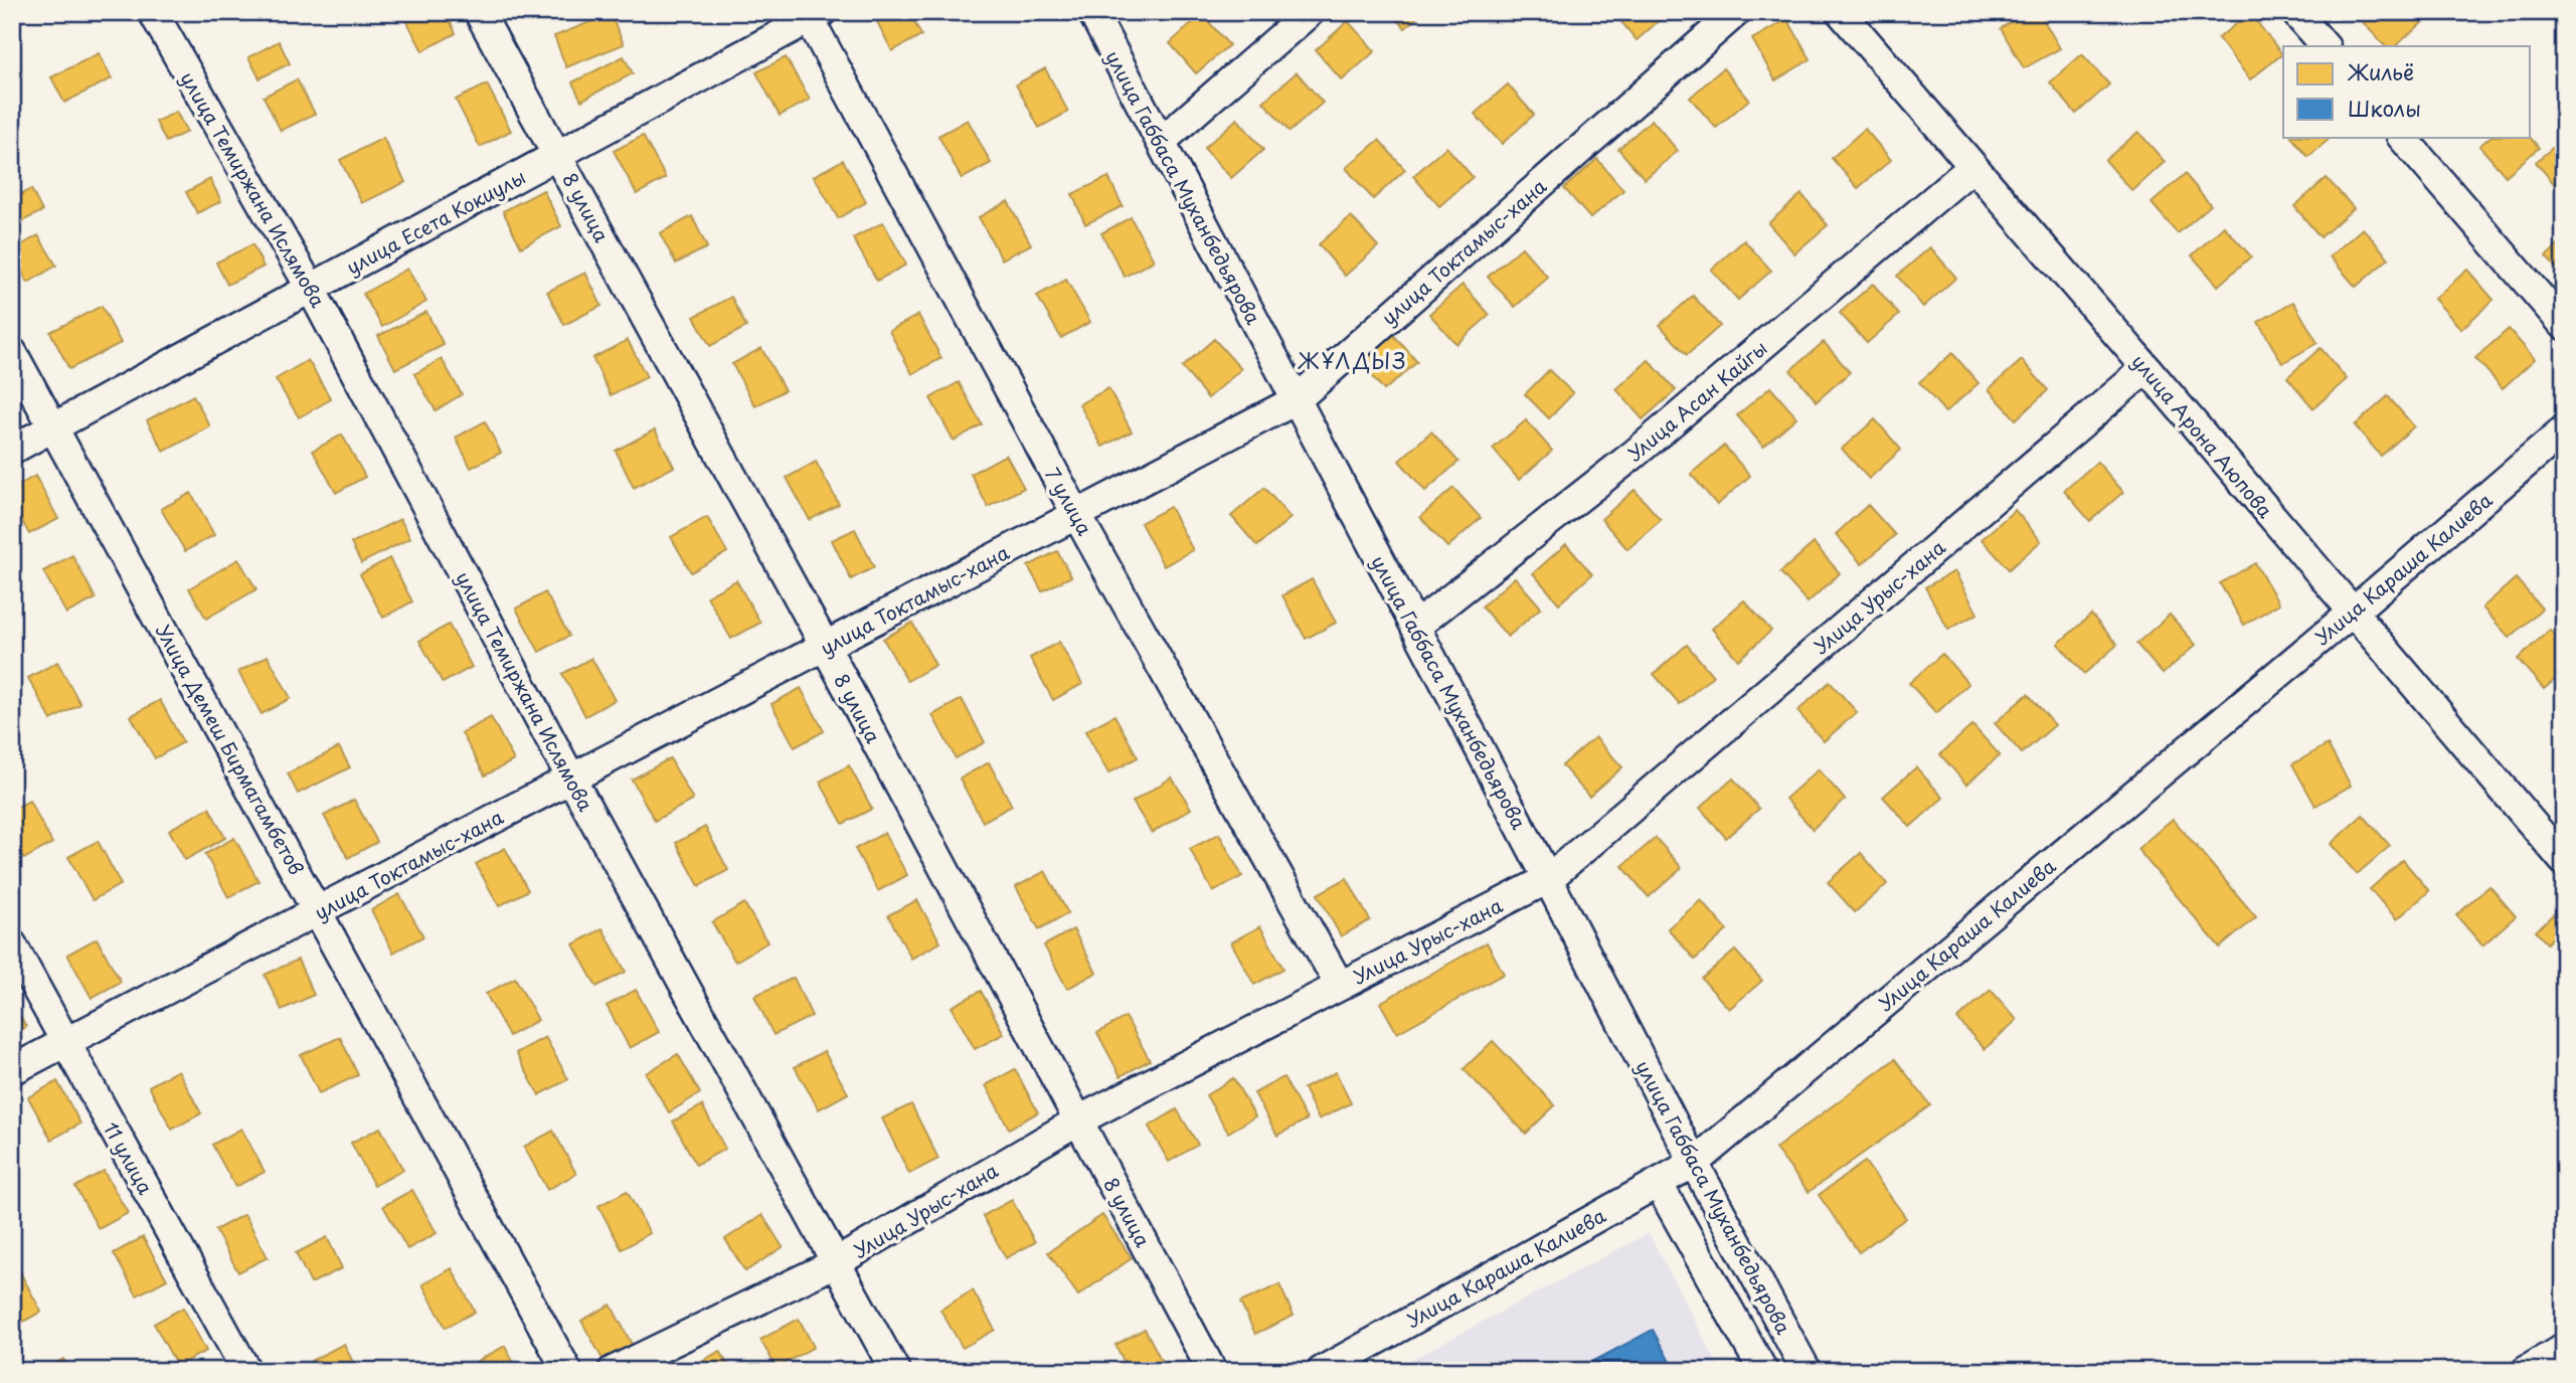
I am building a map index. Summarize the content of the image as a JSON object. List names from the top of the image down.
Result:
{
  "streets": {
    "street": [
      "улица Габбаса Муханбедьярова",
      "улица Темиржана Ислямова",
      "8 улица",
      "улица Есета Кокиулы",
      "улица Токтамыс-хана",
      "Улица Асан Кайгы",
      "улица Арона Аюпова",
      "7 улица",
      "Улица Караша Калиева",
      "Улица Урыс-хана",
      "Улица Демеш Бирмагамбетов",
      "11 улица"
    ]
  },
  "crossings": [
    ["улица Габбаса Муханбедьярова", "улица Токтамыс-хана"],
    ["улица Габбаса Муханбедьярова", "Улица Асан Кайгы"],
    ["улица Габбаса Муханбедьярова", "Улица Караша Калиева"],
    ["улица Габбаса Муханбедьярова", "Улица Урыс-хана"],
    ["улица Темиржана Ислямова", "улица Есета Кокиулы"],
    ["улица Темиржана Ислямова", "улица Токтамыс-хана"],
    ["улица Темиржана Ислямова", "Улица Урыс-хана"],
    ["8 улица", "улица Есета Кокиулы"],
    ["8 улица", "улица Токтамыс-хана"],
    ["8 улица", "Улица Урыс-хана"],
    ["улица Есета Кокиулы", "7 улица"],
    ["улица Есета Кокиулы", "Улица Демеш Бирмагамбетов"],
    ["улица Токтамыс-хана", "7 улица"],
    ["улица Токтамыс-хана", "Улица Демеш Бирмагамбетов"],
    ["улица Токтамыс-хана", "11 улица"],
    ["Улица Асан Кайгы", "улица Арона Аюпова"],
    ["улица Арона Аюпова", "Улица Караша Калиева"],
    ["улица Арона Аюпова", "Улица Урыс-хана"],
    ["7 улица", "Улица Урыс-хана"]
  ],
  "districts": ["ЖҰЛДЫЗ"],
  "legend": ["Жильё", "Школы"]
}
